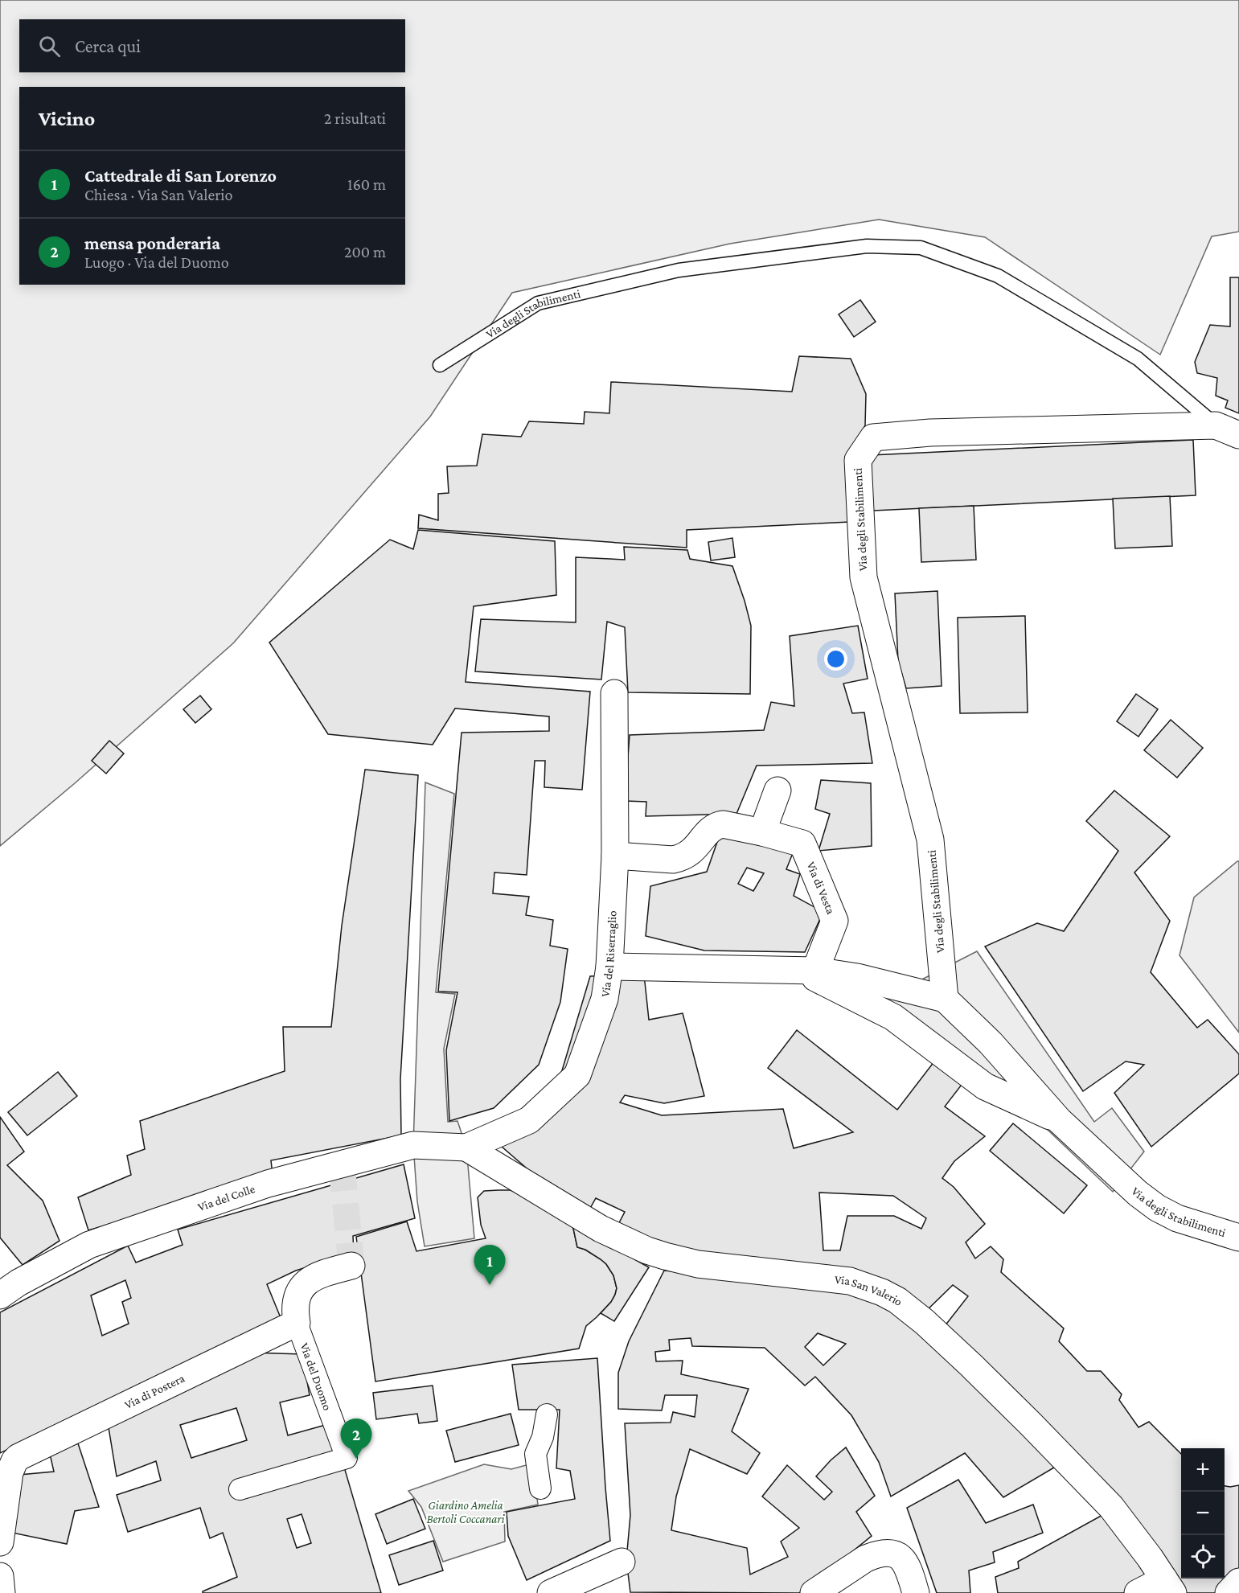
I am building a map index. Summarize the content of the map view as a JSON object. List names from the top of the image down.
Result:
{
  "streets": {
    "street": [
      "Via degli Stabilimenti",
      "Via di Vesta",
      "Via del Riserraglio",
      "Via del Colle",
      "Via San Valerio",
      "Via del Duomo",
      "Via di Postera"
    ]
  },
  "crossings": [
    ["Via di Vesta", "Via del Riserraglio"],
    ["Via del Riserraglio", "Via del Colle"],
    ["Via del Riserraglio", "Via San Valerio"],
    ["Via del Colle", "Via San Valerio"],
    ["Via del Duomo", "Via di Postera"]
  ],
  "parks": ["Giardino Amelia Bertoli Coccanari"],
  "page": {
    "search": "Cerca qui",
    "heading": ["Vicino", "2 risultati"],
    "list": [
      {
        "mark": "1",
        "name": "Cattedrale di San Lorenzo",
        "note": "Chiesa · Via San Valerio",
        "value": "160 m"
      },
      {
        "mark": "2",
        "name": "mensa ponderaria",
        "note": "Luogo · Via del Duomo",
        "value": "200 m"
      }
    ],
    "pins": ["1", "2"],
    "map_buttons": ["+", "−"]
  }
}
